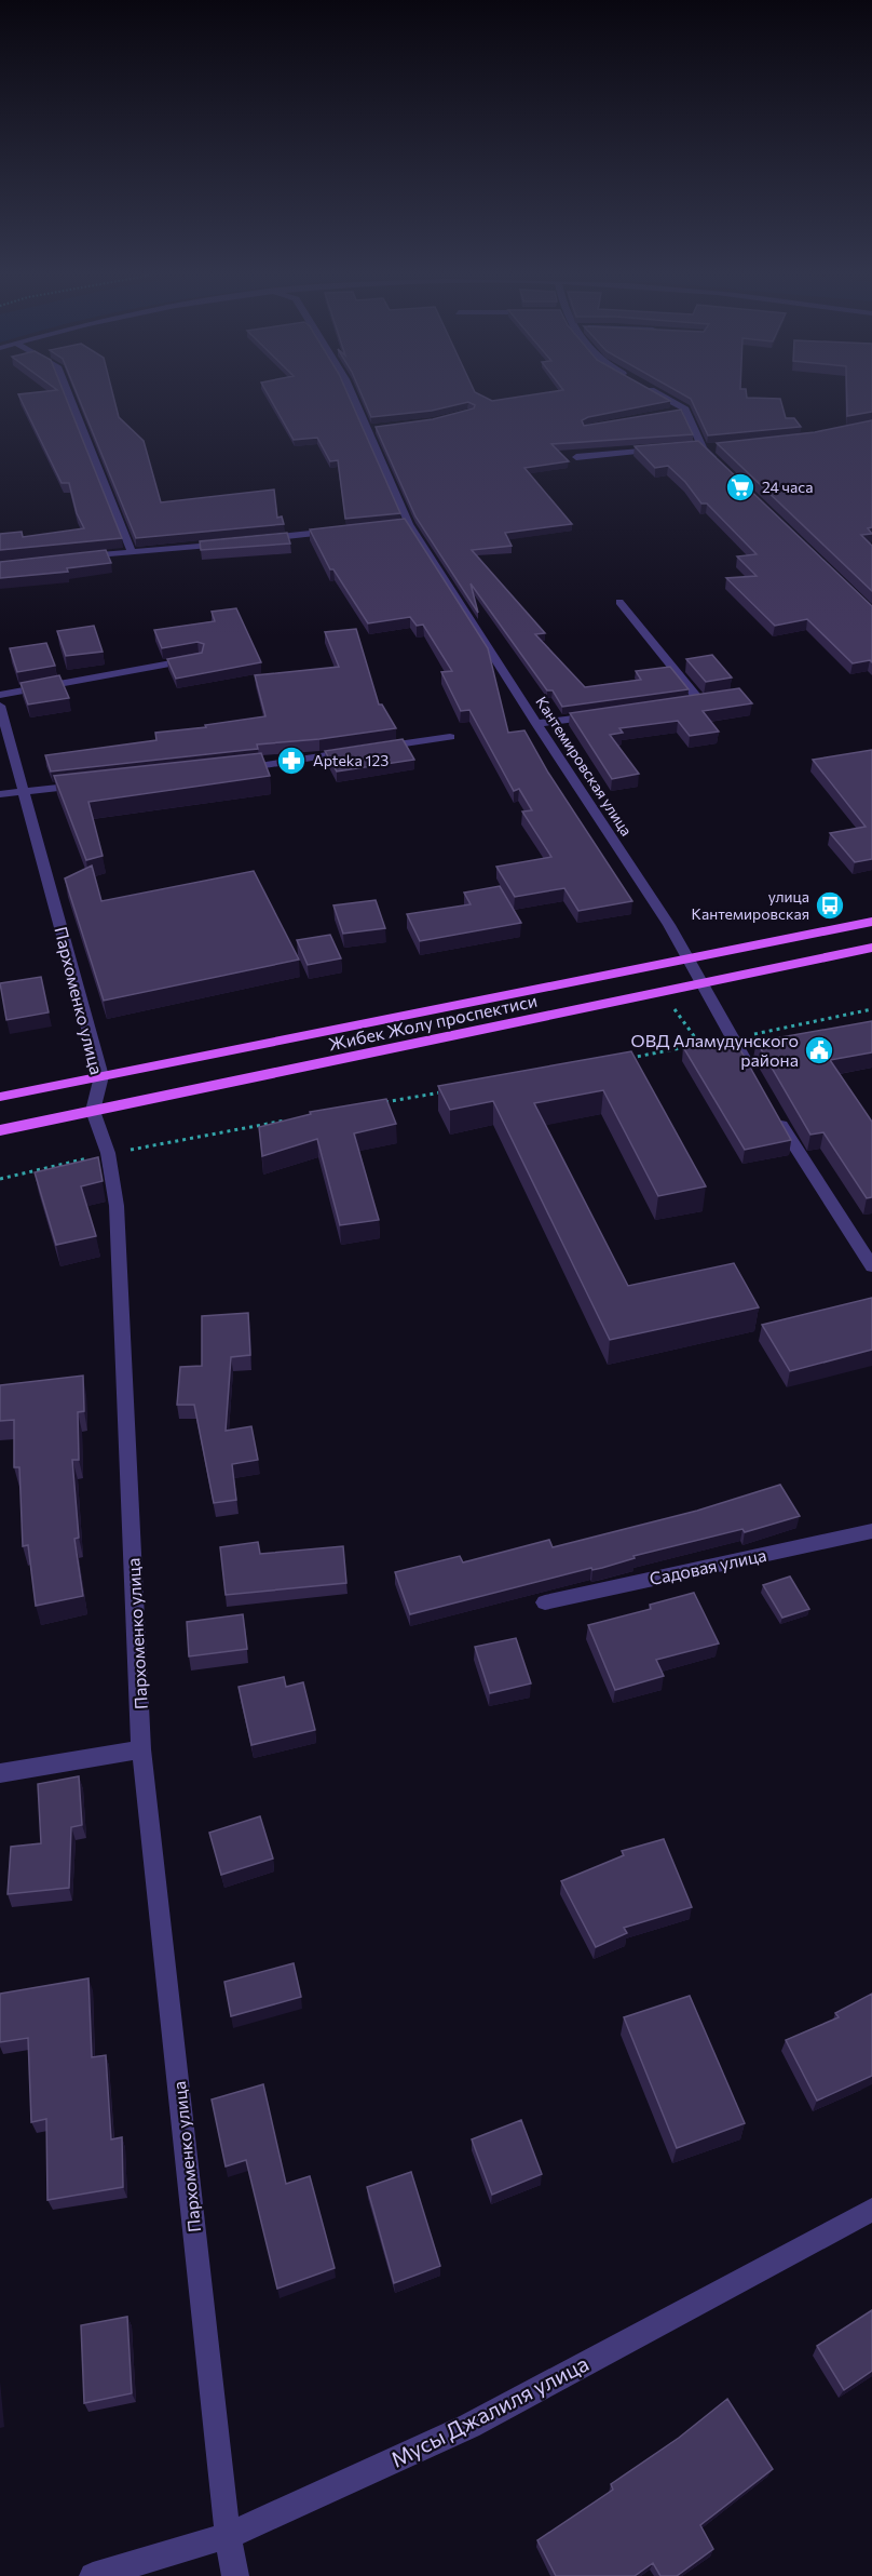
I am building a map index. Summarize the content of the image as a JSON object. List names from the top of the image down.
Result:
{
  "streets": {
    "main road": ["Жибек Жолу проспектиси"],
    "street": [
      "Кантемировская улица",
      "Пархоменко улица",
      "Садовая улица",
      "Мусы Джалиля улица"
    ]
  },
  "crossings": [
    ["Кантемировская улица", "Жибек Жолу проспектиси"],
    ["Пархоменко улица", "Жибек Жолу проспектиси"],
    ["Пархоменко улица", "Мусы Джалиля улица"]
  ],
  "places": {
    "supermarket": ["24 часа"],
    "pharmacy": ["Apteka 123"],
    "bus stop": ["улица Кантемировская"],
    "public building": ["ОВД Аламудунского района"]
  }
}
